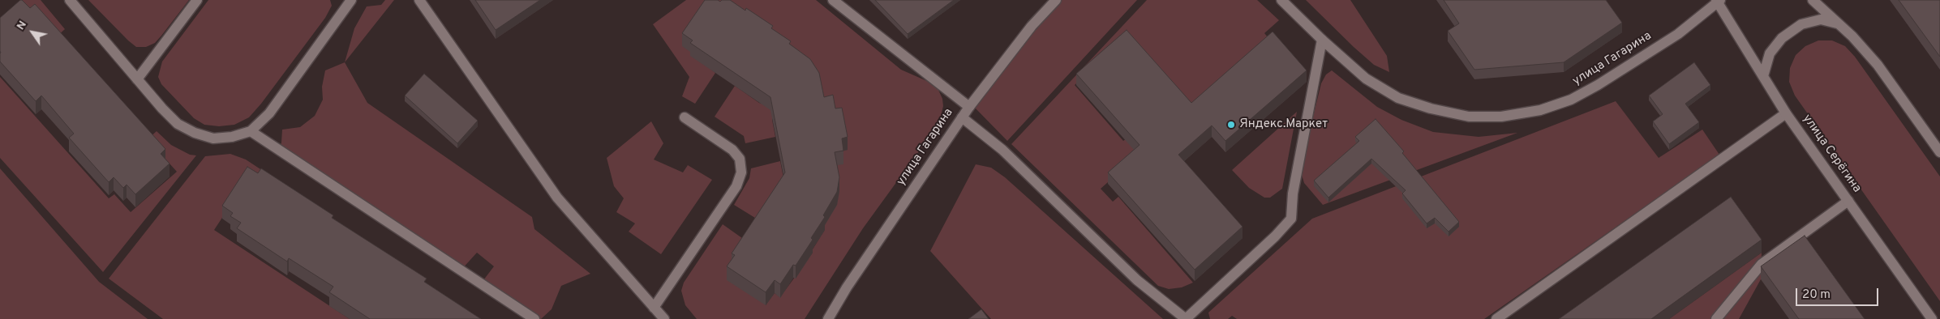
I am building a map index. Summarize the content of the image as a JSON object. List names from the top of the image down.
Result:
{
  "streets": {
    "street": ["улица Гагарина", "улица Серёгина"]
  },
  "crossings": [
    ["улица Гагарина", "улица Серёгина"]
  ],
  "places": ["Яндекс.Маркет"],
  "scale_bar": "20 m",
  "north": "top left"
}
